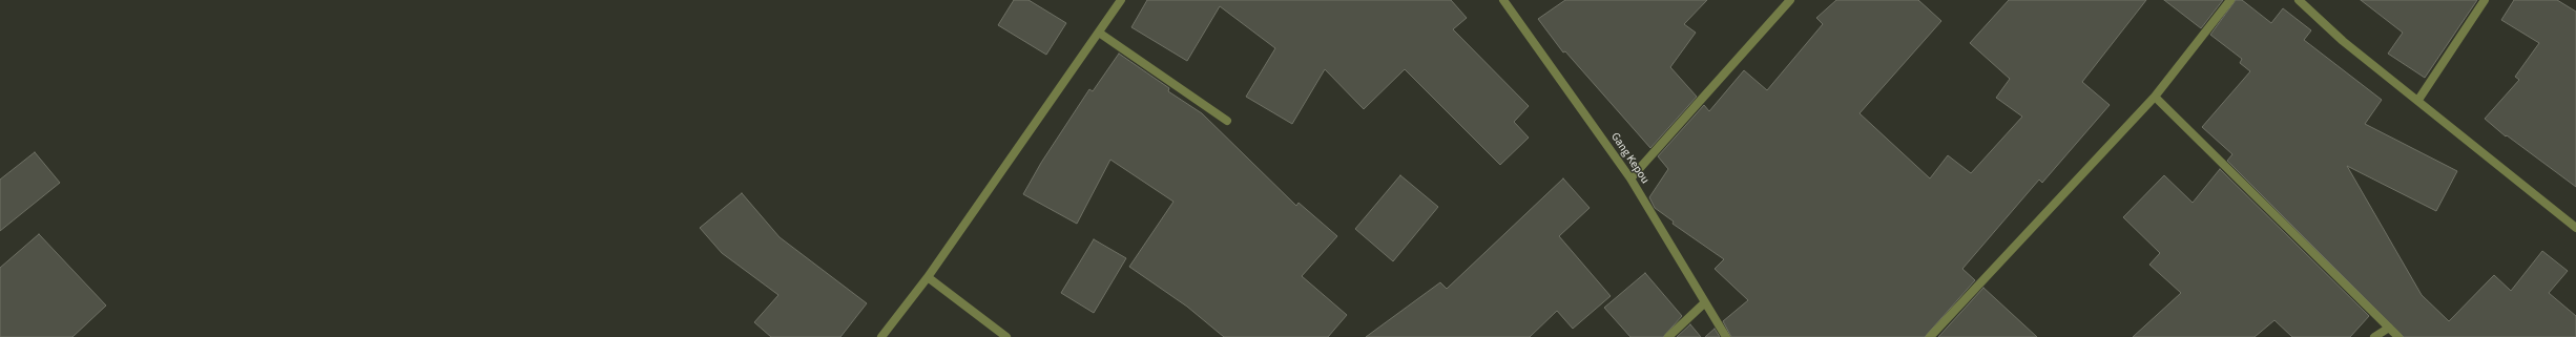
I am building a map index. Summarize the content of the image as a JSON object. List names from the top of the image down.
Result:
{
  "streets": {
    "street": ["Gang Kepou"]
  }
}
